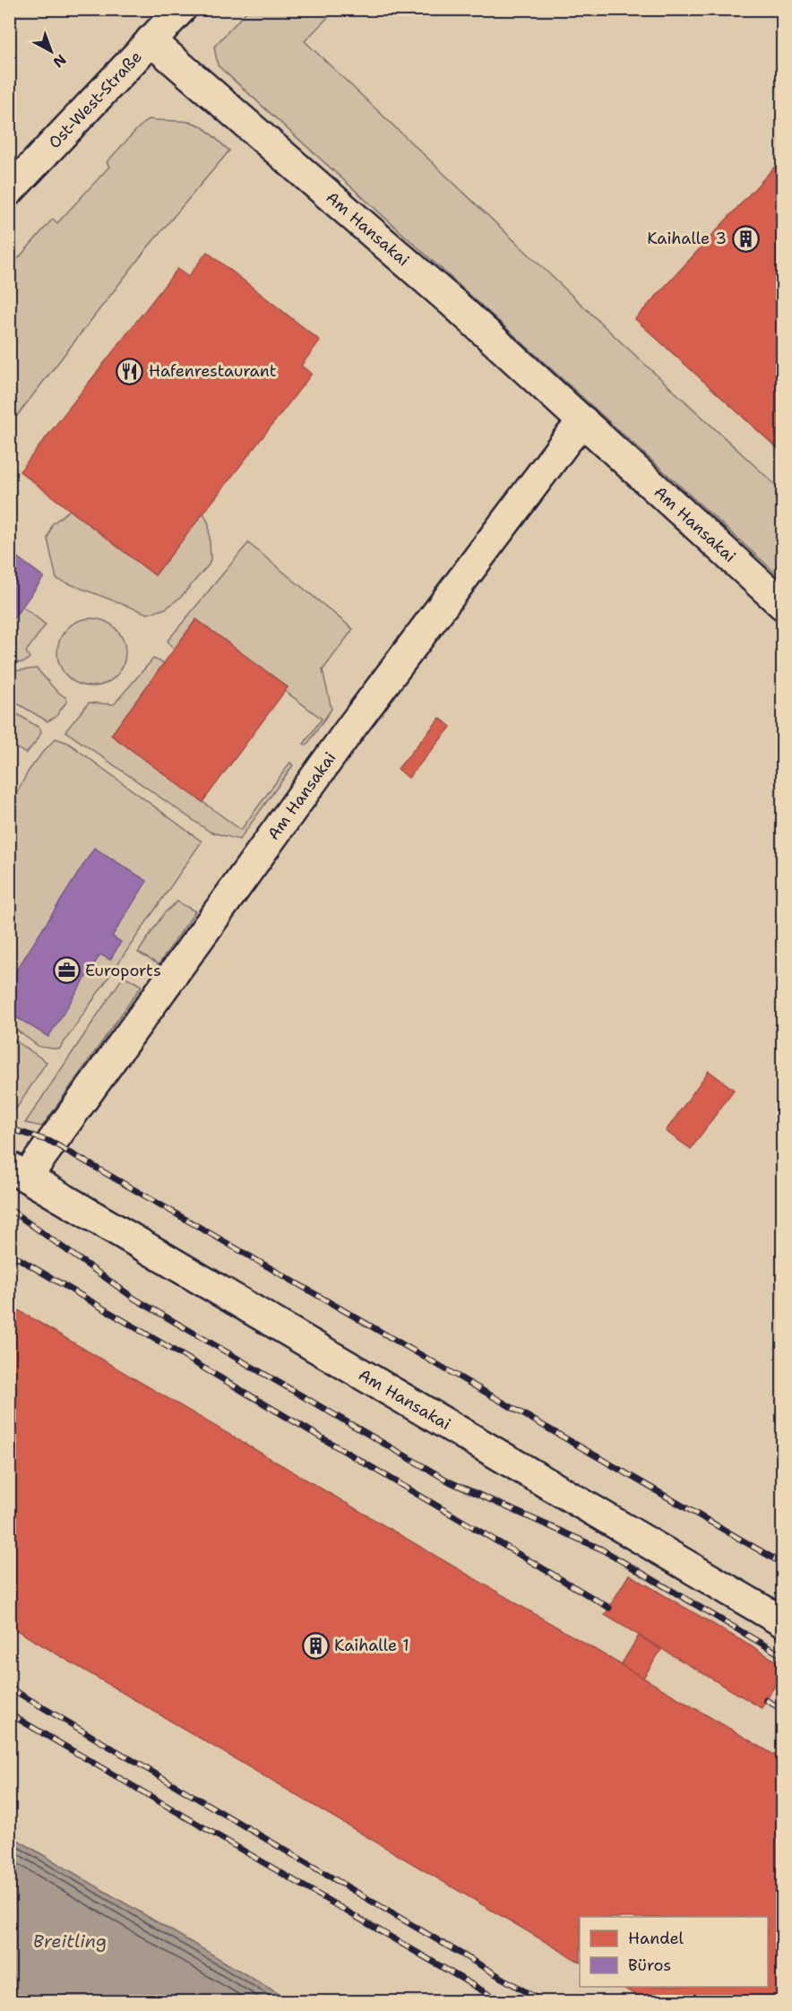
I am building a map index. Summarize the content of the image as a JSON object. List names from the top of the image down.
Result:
{
  "streets": {
    "street": ["Ost-West-Straße", "Am Hansakai"]
  },
  "crossings": [
    ["Ost-West-Straße", "Am Hansakai"]
  ],
  "water": ["Breitling"],
  "places": {
    "building": ["Kaihalle 3", "Kaihalle 1"],
    "restaurant": ["Hafenrestaurant"],
    "office": ["Euroports"]
  },
  "legend": ["Handel", "Büros"],
  "north": "bottom right"
}
